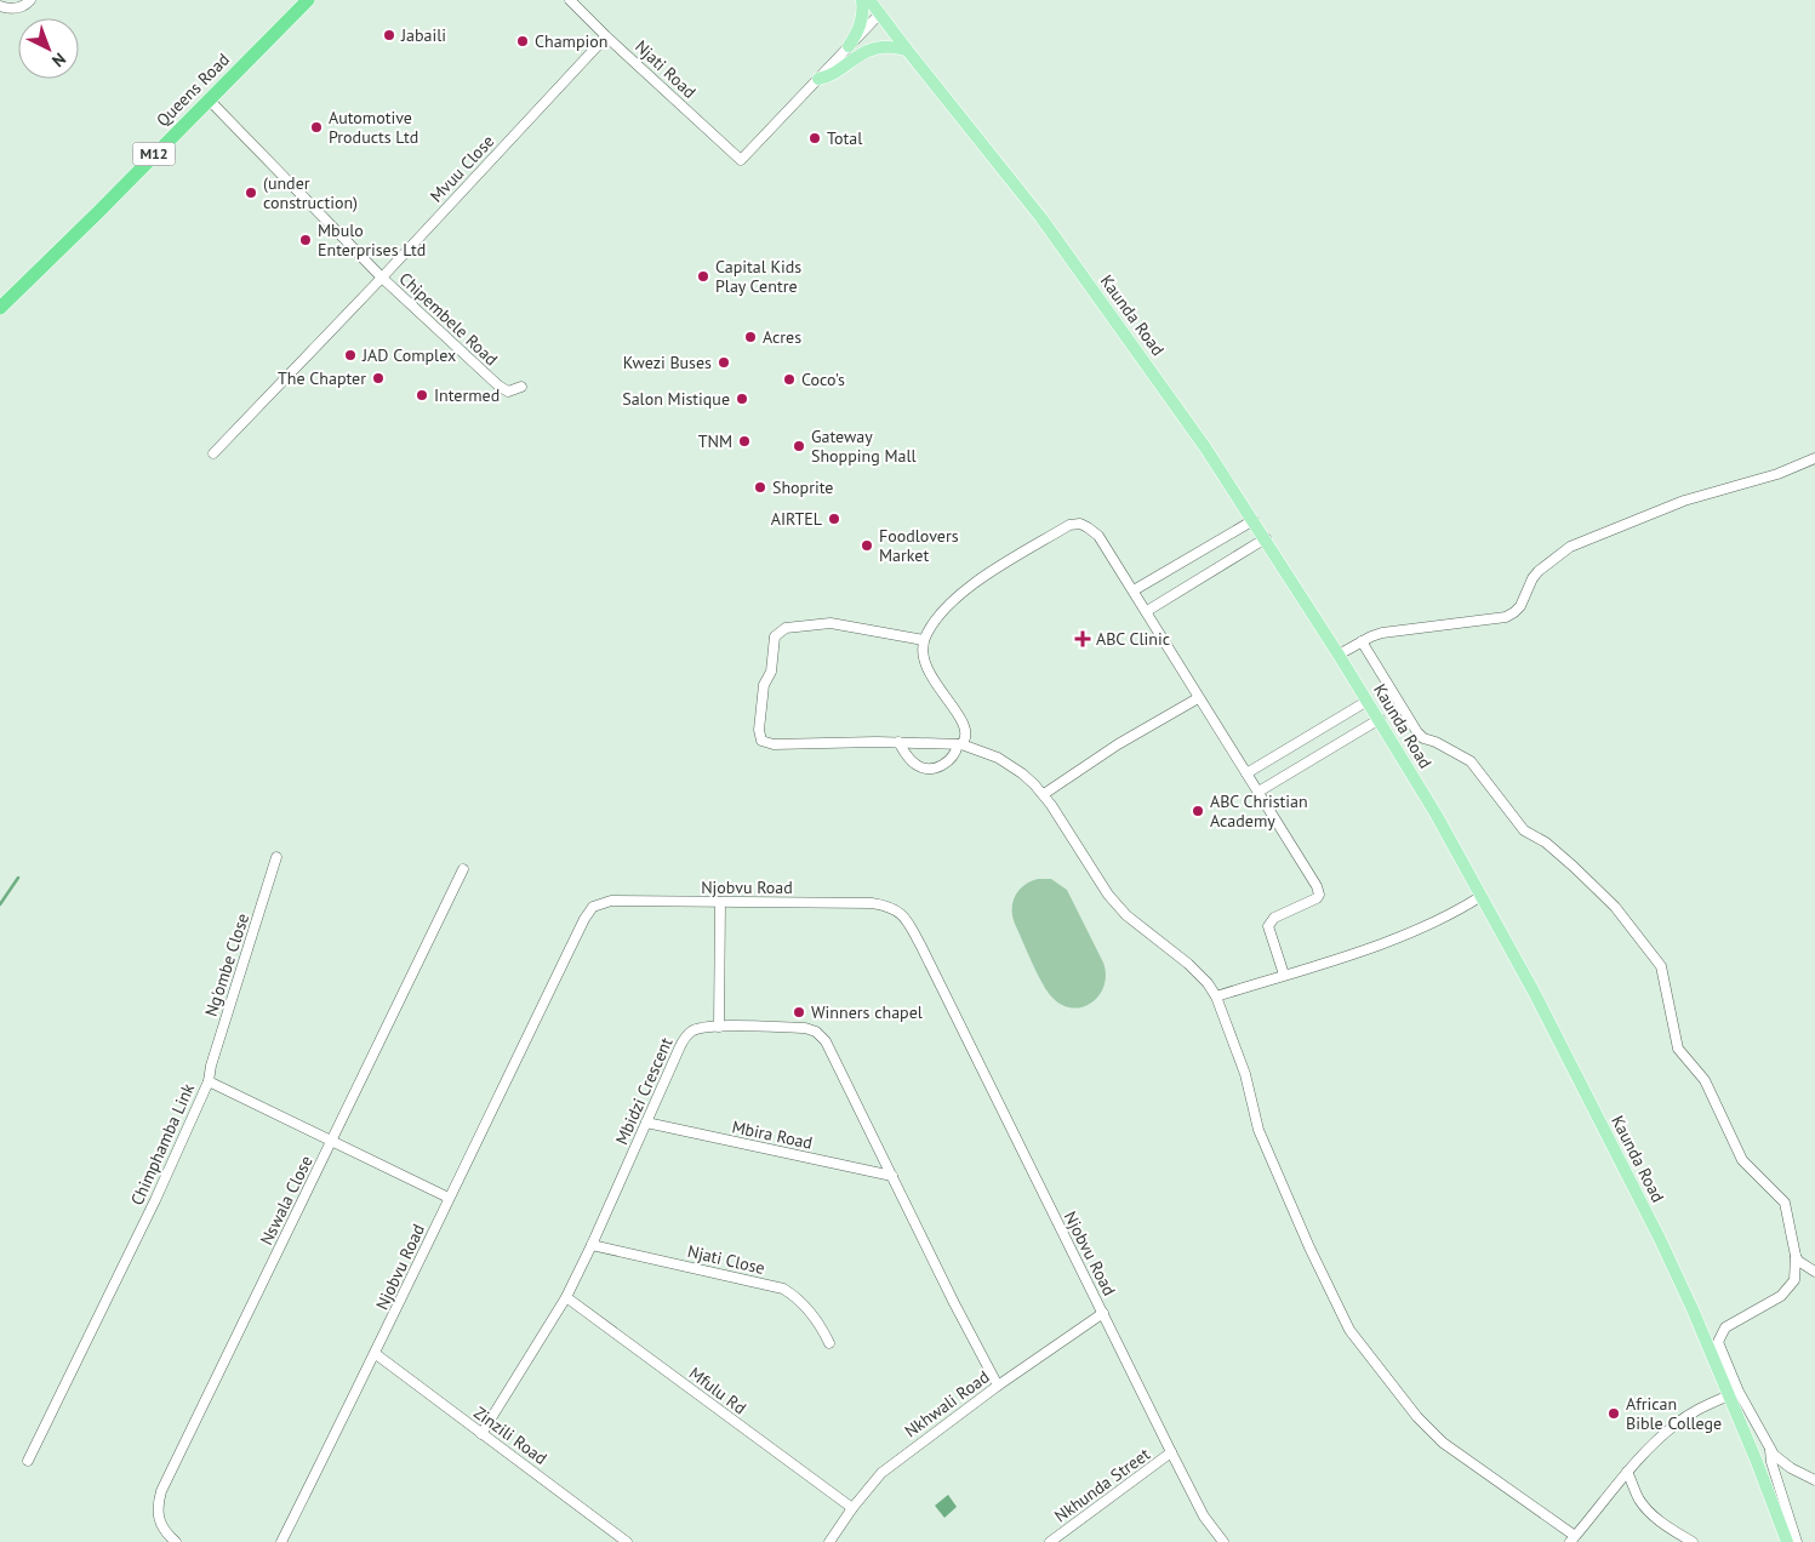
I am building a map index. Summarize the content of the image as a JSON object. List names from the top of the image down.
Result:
{
  "streets": {
    "highway": ["Queens Road", "M12"],
    "main road": ["Kaunda Road"],
    "street": [
      "Njati Road",
      "Mvuu Close",
      "Chipembele Road",
      "Njobvu Road",
      "Ng'ombe Close",
      "Mbidzi Crescent",
      "Mbira Road",
      "Chimphamba Link",
      "Nswala Close",
      "Njati Close",
      "Mfulu Rd",
      "Nkhwali Road",
      "Zinzili Road",
      "Nkhunda Street"
    ]
  },
  "crossings": [
    ["Njati Road", "Mvuu Close"],
    ["Queens Road", "Chipembele Road"],
    ["Mvuu Close", "Chipembele Road"],
    ["Njobvu Road", "Chimphamba Link"],
    ["Njobvu Road", "Nkhwali Road"],
    ["Njobvu Road", "Zinzili Road"],
    ["Njobvu Road", "Nkhunda Street"],
    ["Ng'ombe Close", "Chimphamba Link"],
    ["Mbidzi Crescent", "Mbira Road"],
    ["Mbidzi Crescent", "Njati Close"],
    ["Mbidzi Crescent", "Mfulu Rd"],
    ["Mbidzi Crescent", "Nkhwali Road"],
    ["Mbidzi Crescent", "Zinzili Road"],
    ["Chimphamba Link", "Nswala Close"],
    ["Mfulu Rd", "Nkhwali Road"]
  ],
  "places": {
    "other": [
      "Jabaili",
      "Champion",
      "Automotive Products Ltd",
      "Total",
      "(under construction)",
      "Mbulo Enterprises Ltd",
      "Capital Kids Play Centre",
      "Acres",
      "JAD Complex",
      "Kwezi Buses",
      "The Chapter",
      "Coco's",
      "Intermed",
      "Salon Mistique",
      "TNM",
      "Gateway Shopping Mall",
      "Shoprite",
      "AIRTEL",
      "Foodlovers Market",
      "ABC Christian Academy",
      "Winners chapel",
      "African Bible College"
    ],
    "health": ["ABC Clinic"]
  },
  "north": "bottom right"
}
